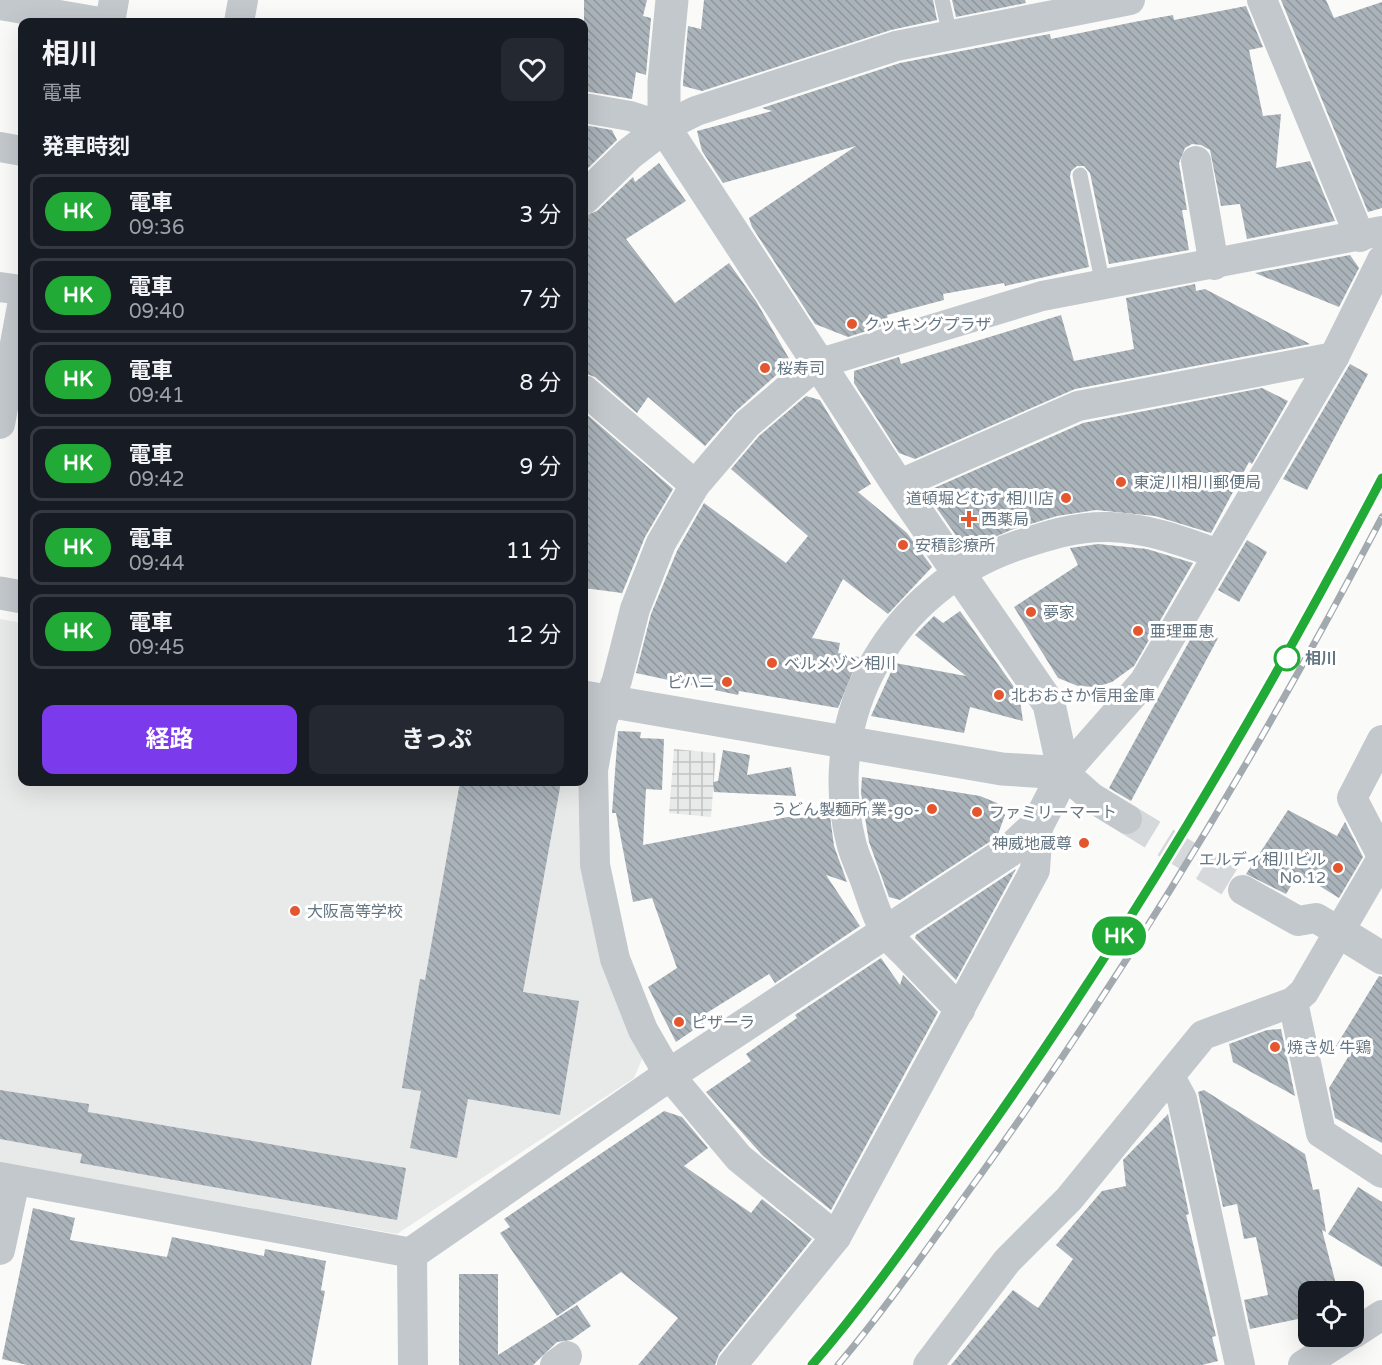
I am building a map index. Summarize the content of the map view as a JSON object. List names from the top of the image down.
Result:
{
  "places": {
    "other": [
      "クッキングプラザ",
      "桜寿司",
      "東淀川相川郵便局",
      "道頓堀どむす 相川店",
      "安積診療所",
      "夢家",
      "亜理亜恵",
      "相川",
      "ベルメゾン相川",
      "ビハニ",
      "北おおさか信用金庫",
      "うどん製麺所 業-go-",
      "ファミリーマート",
      "神威地蔵尊",
      "エルディ相川ビル No.12",
      "大阪高等学校",
      "ピザーラ",
      "焼き処 牛鶏"
    ],
    "health": ["西薬局"]
  },
  "page": {
    "on_map": "HK",
    "heading": [
      ["相川", "電車"],
      "発車時刻"
    ],
    "list": [
      {
        "mark": "HK",
        "name": "電車",
        "note": "09:36",
        "value": "3 分"
      },
      {
        "mark": "HK",
        "name": "電車",
        "note": "09:40",
        "value": "7 分"
      },
      {
        "mark": "HK",
        "name": "電車",
        "note": "09:41",
        "value": "8 分"
      },
      {
        "mark": "HK",
        "name": "電車",
        "note": "09:42",
        "value": "9 分"
      },
      {
        "mark": "HK",
        "name": "電車",
        "note": "09:44",
        "value": "11 分"
      },
      {
        "mark": "HK",
        "name": "電車",
        "note": "09:45",
        "value": "12 分"
      }
    ],
    "buttons": ["経路", "きっぷ"]
  }
}
